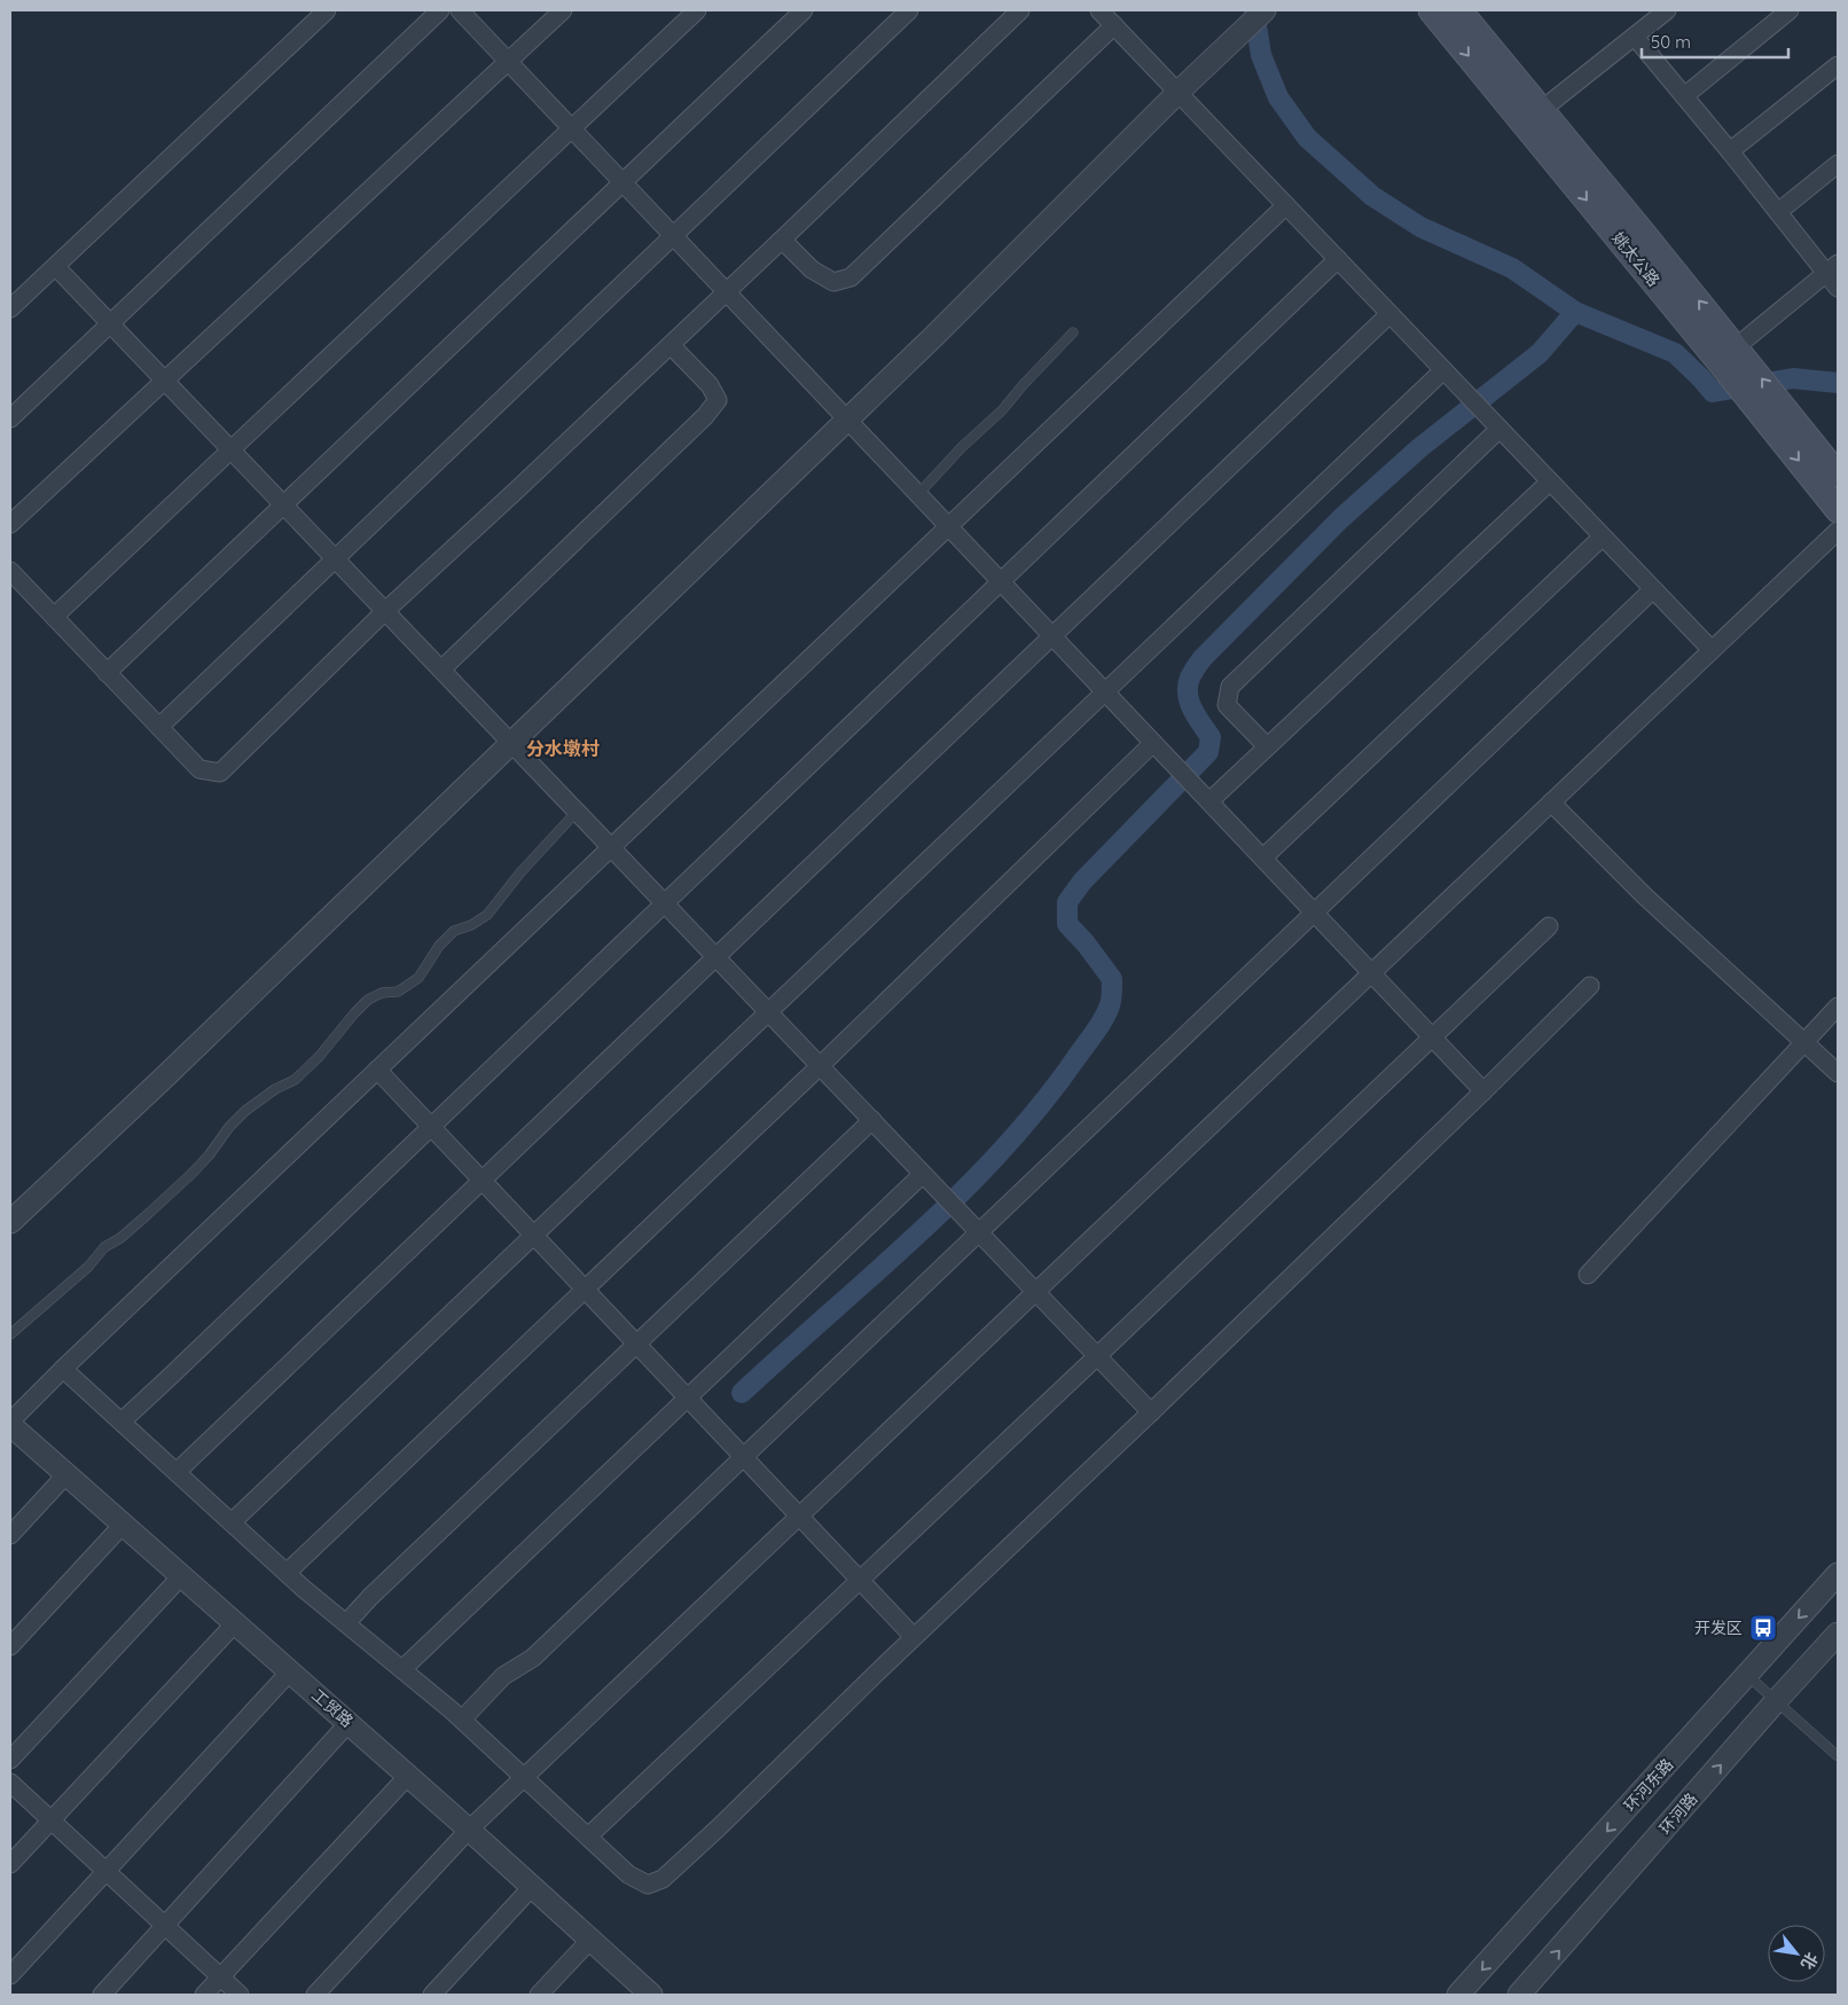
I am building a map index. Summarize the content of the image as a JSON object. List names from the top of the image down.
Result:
{
  "streets": {
    "main road": ["姚太公路"],
    "street": ["工贸路", "环河东路", "环河路"]
  },
  "one_way": ["环河东路", "环河路"],
  "districts": ["分水墩村"],
  "places": {
    "bus stop": ["开发区"]
  },
  "scale_bar": "50 m",
  "north": "bottom right"
}
